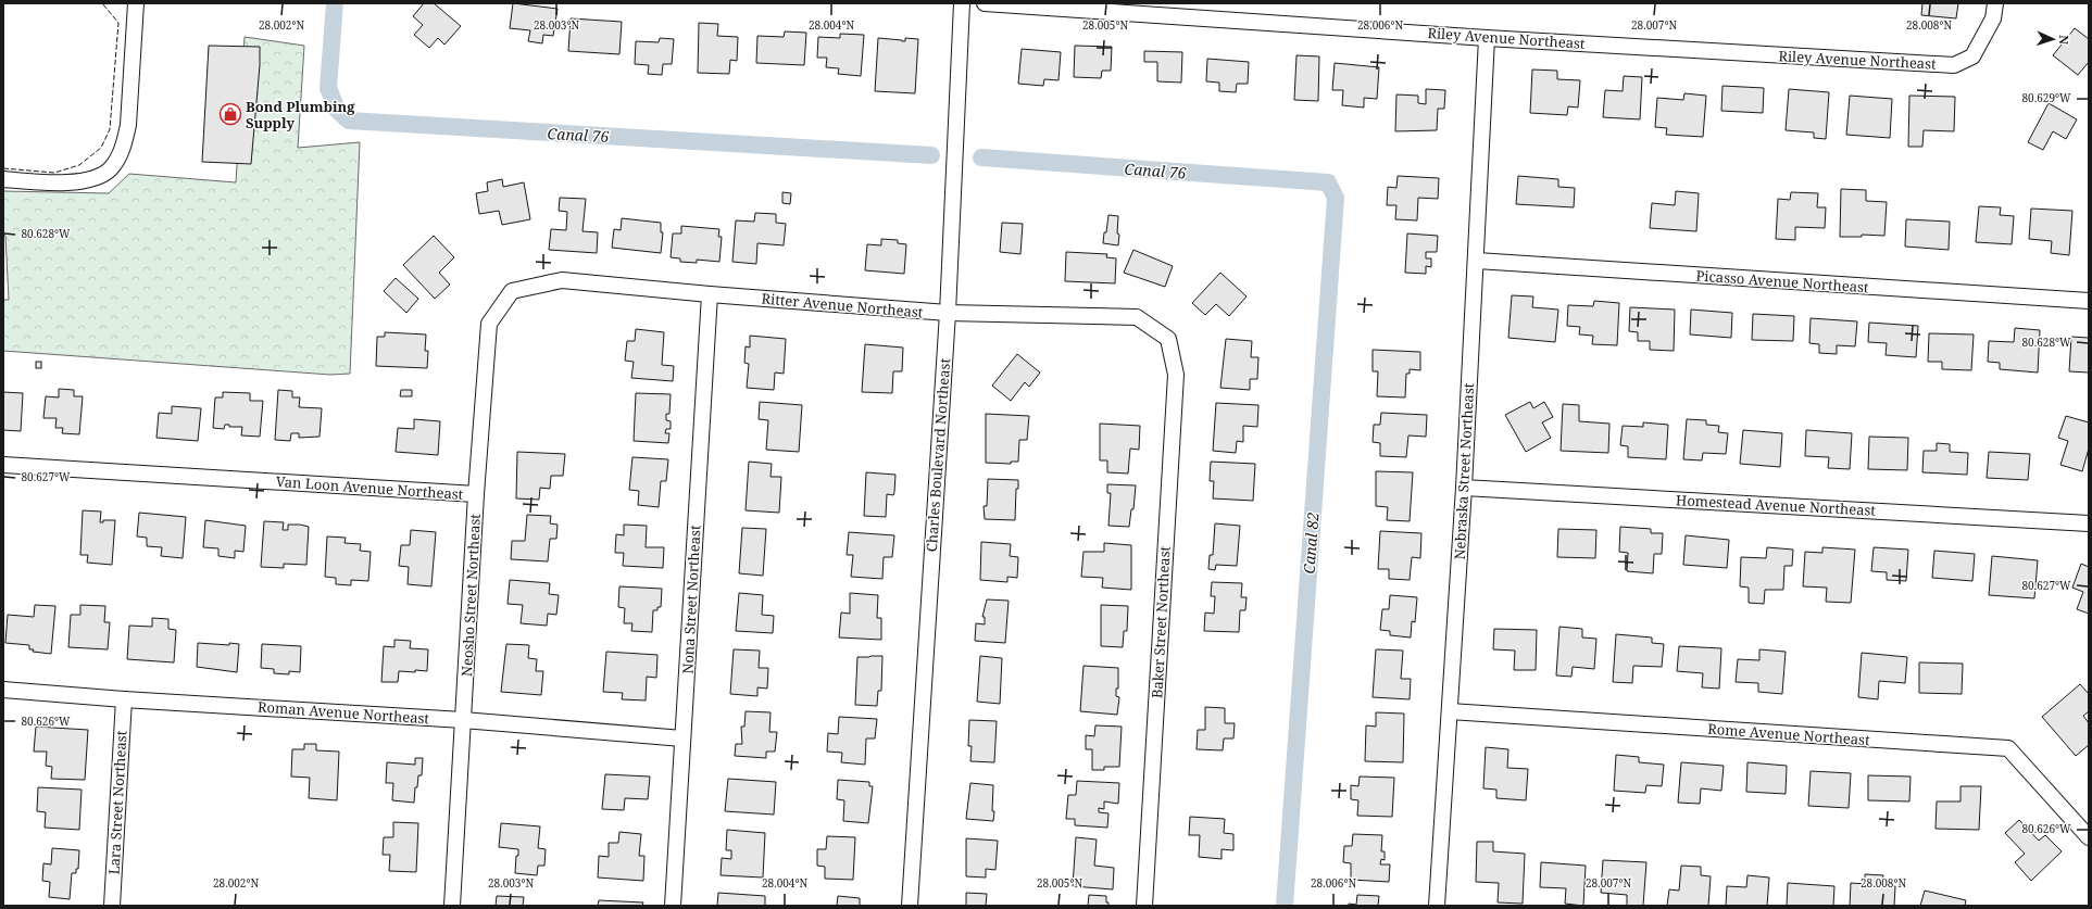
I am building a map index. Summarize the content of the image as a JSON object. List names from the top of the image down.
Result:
{
  "streets": {
    "street": [
      "Riley Avenue Northeast",
      "Picasso Avenue Northeast",
      "Ritter Avenue Northeast",
      "Charles Boulevard Northeast",
      "Nebraska Street Northeast",
      "Van Loon Avenue Northeast",
      "Homestead Avenue Northeast",
      "Neosho Street Northeast",
      "Nona Street Northeast",
      "Baker Street Northeast",
      "Roman Avenue Northeast",
      "Rome Avenue Northeast",
      "Lara Street Northeast"
    ]
  },
  "crossings": [
    ["Riley Avenue Northeast", "Nebraska Street Northeast"],
    ["Picasso Avenue Northeast", "Nebraska Street Northeast"],
    ["Ritter Avenue Northeast", "Charles Boulevard Northeast"],
    ["Ritter Avenue Northeast", "Neosho Street Northeast"],
    ["Ritter Avenue Northeast", "Nona Street Northeast"],
    ["Ritter Avenue Northeast", "Baker Street Northeast"],
    ["Nebraska Street Northeast", "Homestead Avenue Northeast"],
    ["Nebraska Street Northeast", "Rome Avenue Northeast"],
    ["Van Loon Avenue Northeast", "Neosho Street Northeast"],
    ["Neosho Street Northeast", "Roman Avenue Northeast"],
    ["Nona Street Northeast", "Roman Avenue Northeast"],
    ["Roman Avenue Northeast", "Lara Street Northeast"]
  ],
  "water": ["Canal 76", "Canal 82"],
  "places": {
    "shop": ["Bond Plumbing Supply"]
  },
  "north": "right",
  "coordinates": [
    "28.002°N",
    "28.003°N",
    "28.004°N",
    "28.005°N",
    "28.006°N",
    "28.007°N",
    "28.008°N",
    "80.629°W",
    "80.628°W",
    "80.627°W",
    "80.626°W"
  ]
}
